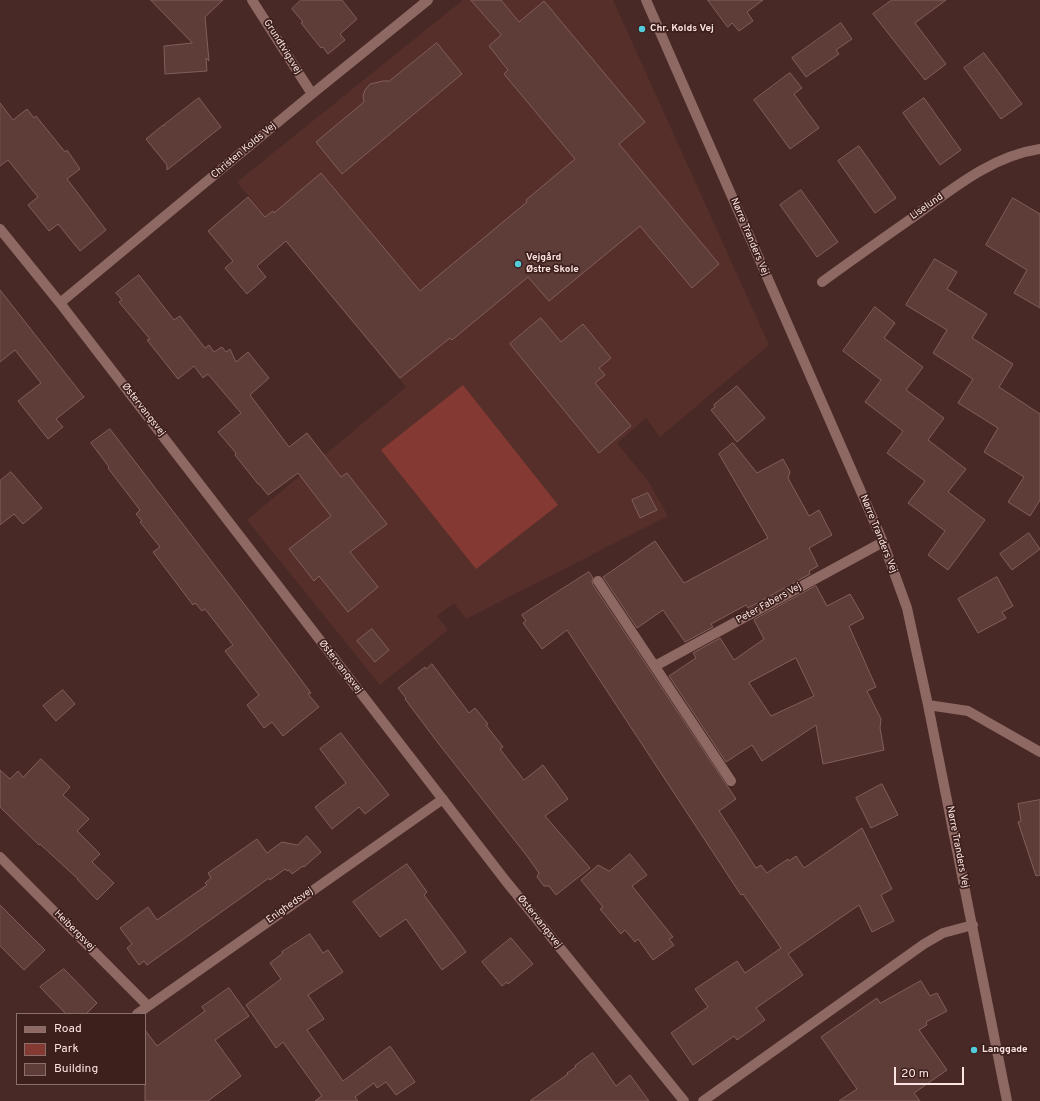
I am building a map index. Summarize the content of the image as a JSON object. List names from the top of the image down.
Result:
{
  "streets": {
    "street": [
      "Grundtvigsvej",
      "Christen Kolds Vej",
      "Liselund",
      "Nørre Tranders Vej",
      "Østervangsvej",
      "Peter Fabers Vej",
      "Enighedsvej",
      "Heibergsvej"
    ]
  },
  "crossings": [
    ["Grundtvigsvej", "Christen Kolds Vej"],
    ["Christen Kolds Vej", "Østervangsvej"],
    ["Nørre Tranders Vej", "Peter Fabers Vej"],
    ["Østervangsvej", "Enighedsvej"],
    ["Enighedsvej", "Heibergsvej"]
  ],
  "places": ["Chr. Kolds Vej", "Vejgård Østre Skole", "Langgade"],
  "legend": ["Road", "Park", "Building"],
  "scale_bar": "20 m"
}
